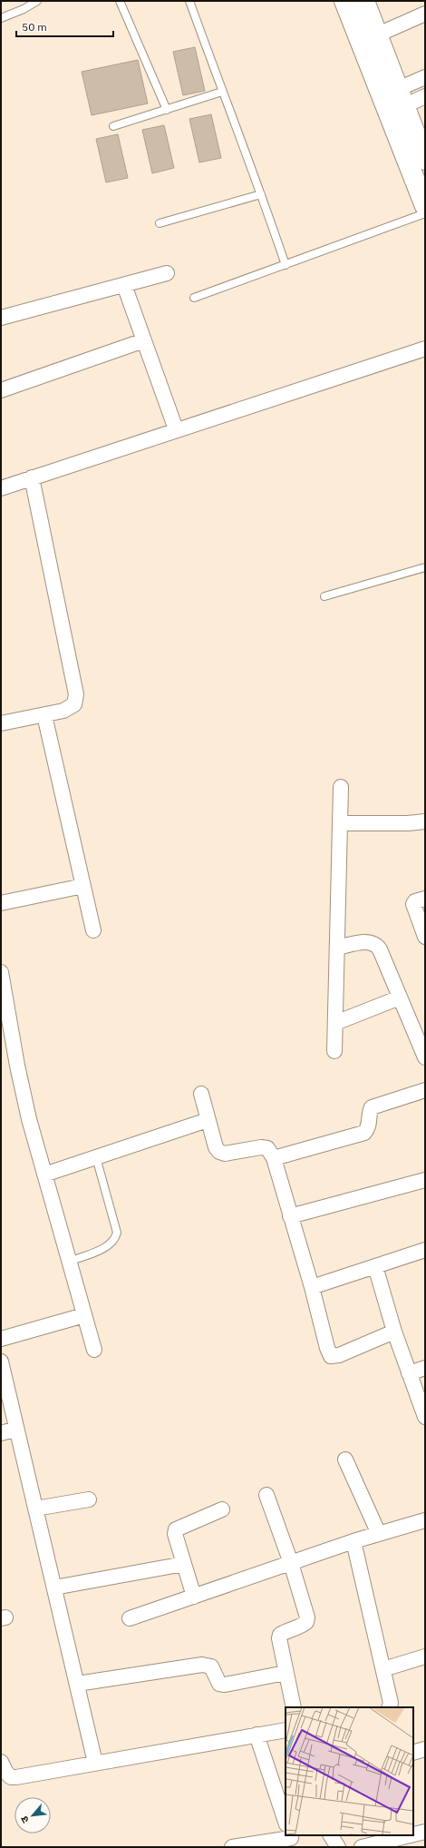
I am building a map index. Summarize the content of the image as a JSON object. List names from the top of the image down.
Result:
{
  "scale_bar": "50 m",
  "north": "bottom left"
}
